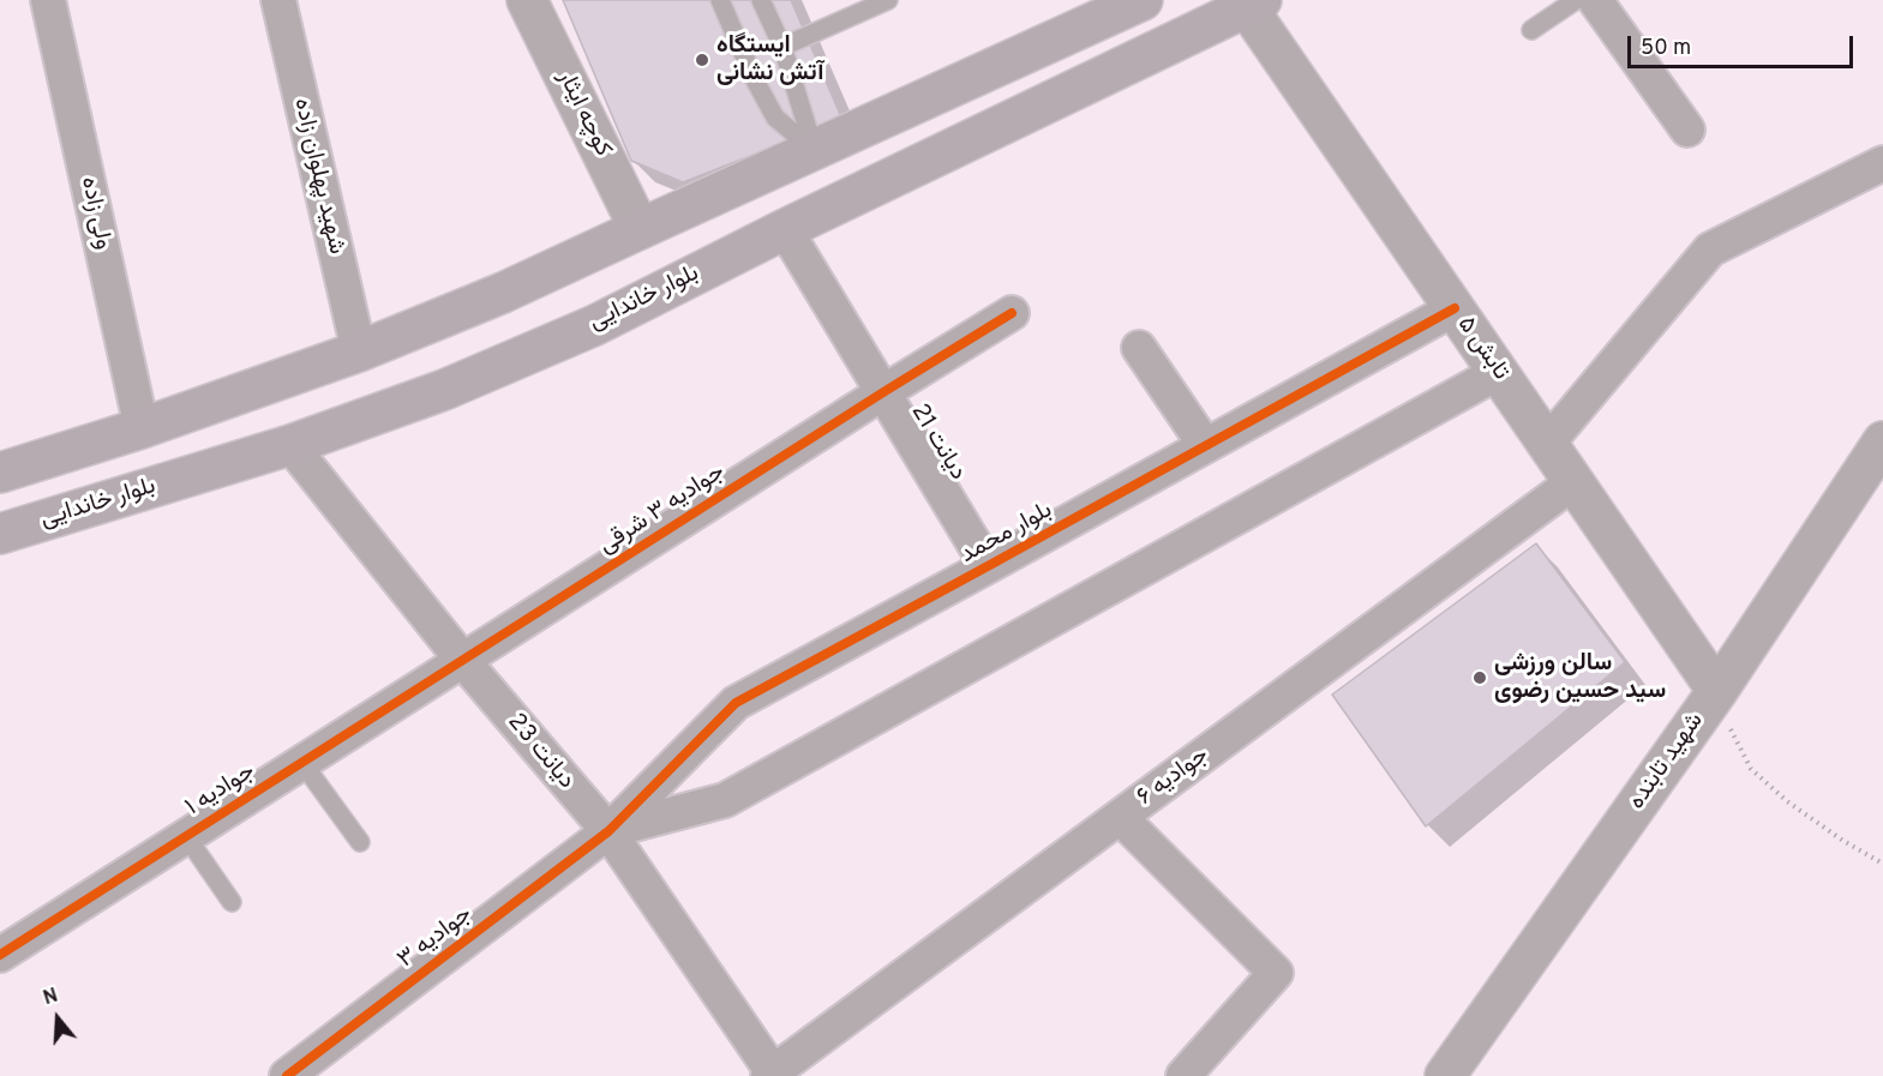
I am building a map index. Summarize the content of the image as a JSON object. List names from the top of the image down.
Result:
{
  "streets": {
    "main road": ["بلوار خاندایی"],
    "street": [
      "کوچه ایثار",
      "شهید پهلوان زاده",
      "ولی زاده",
      "تابش ۵",
      "دیانت 21",
      "جوادیه ۳ شرقی",
      "بلوار محمد",
      "دیانت 23",
      "شهید تابنده",
      "جوادیه ۶",
      "جوادیه ۱",
      "جوادیه ۳"
    ]
  },
  "crossings": [
    ["بلوار خاندایی", "تابش ۵"],
    ["بلوار خاندایی", "دیانت 21"],
    ["بلوار خاندایی", "دیانت 23"],
    ["تابش ۵", "بلوار محمد"],
    ["تابش ۵", "شهید تابنده"],
    ["تابش ۵", "جوادیه ۶"],
    ["دیانت 21", "جوادیه ۳ شرقی"],
    ["دیانت 21", "بلوار محمد"],
    ["جوادیه ۳ شرقی", "دیانت 23"],
    ["جوادیه ۳ شرقی", "جوادیه ۱"],
    ["بلوار محمد", "دیانت 23"],
    ["بلوار محمد", "جوادیه ۳"],
    ["دیانت 23", "جوادیه ۶"],
    ["دیانت 23", "جوادیه ۱"],
    ["دیانت 23", "جوادیه ۳"]
  ],
  "places": ["ایستگاه آتش نشانی", "سالن ورزشی سید حسین رضوی"],
  "scale_bar": "50 m",
  "north": "top"
}
